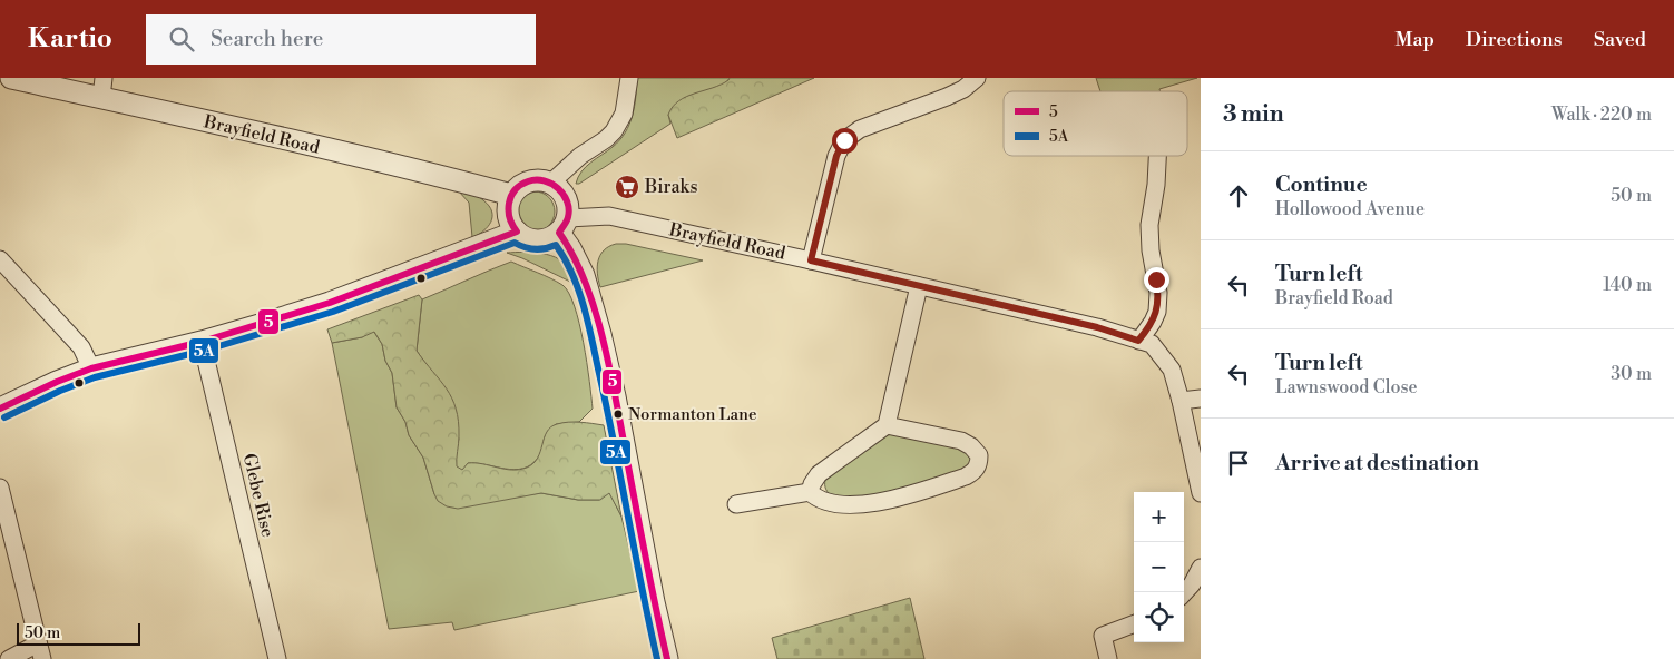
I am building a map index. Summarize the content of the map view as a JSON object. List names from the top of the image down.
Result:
{
  "streets": {
    "street": ["Brayfield Road", "Glebe Rise"]
  },
  "places": {
    "supermarket": ["Biraks"],
    "other": ["Normanton Lane"]
  },
  "lines": ["transit line 5", "transit line 5A"],
  "legend": ["5", "5A"],
  "scale_bar": "50 m",
  "page": {
    "header": "Kartio",
    "search": "Search here",
    "nav": ["Map", "Directions", "Saved"],
    "heading": ["3 min", "Walk · 220 m"],
    "list": [
      ["Continue", "Hollowood Avenue", "50 m"],
      ["Turn left", "Brayfield Road", "140 m"],
      ["Turn left", "Lawnswood Close", "30 m"],
      "Arrive at destination"
    ],
    "map_buttons": ["+", "−"],
    "scale": "50 m"
  }
}
